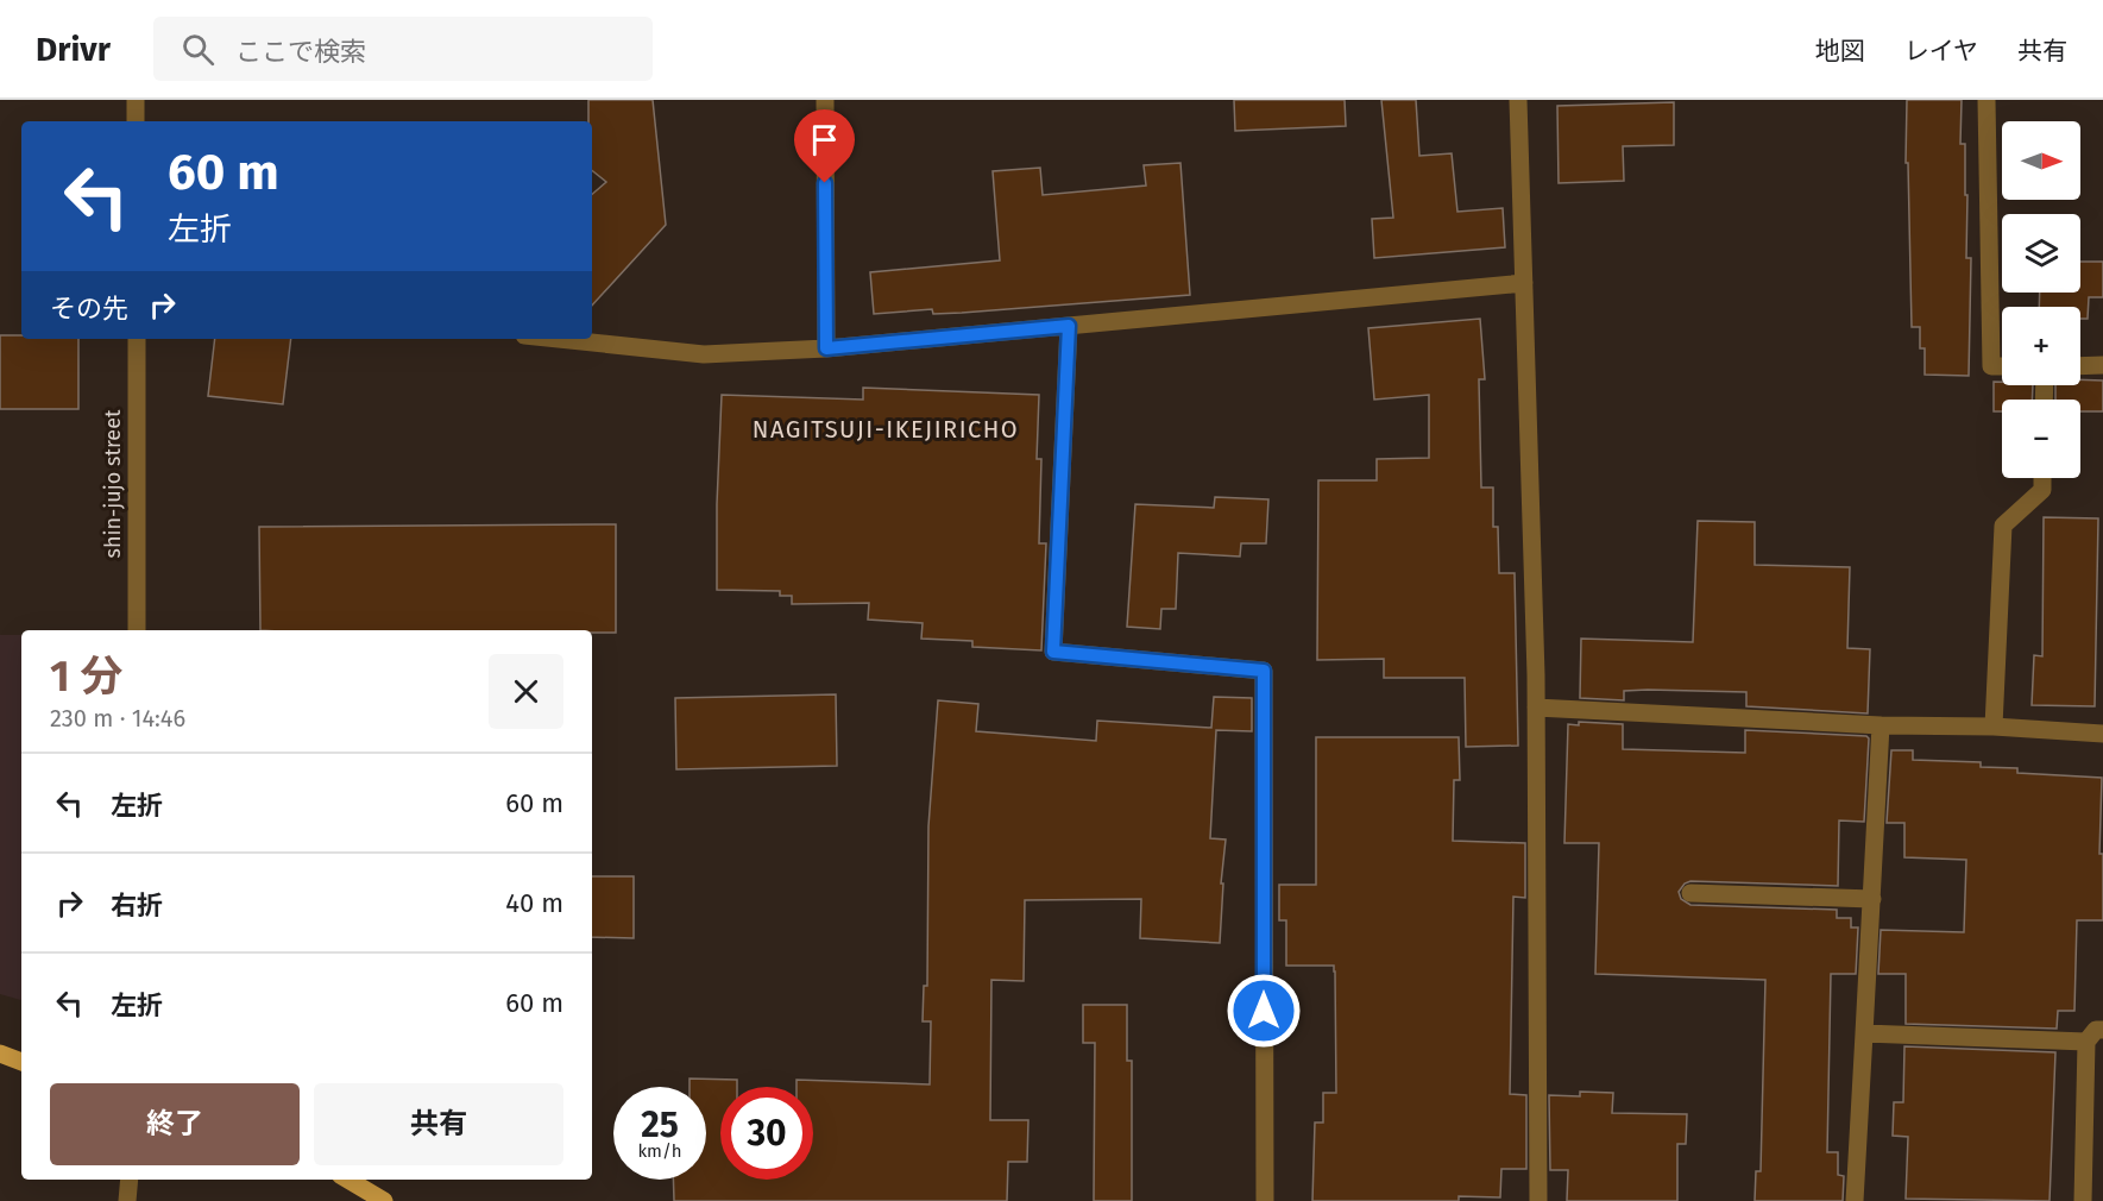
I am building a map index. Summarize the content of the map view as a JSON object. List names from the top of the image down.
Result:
{
  "streets": {
    "street": ["shin-jujo street"]
  },
  "districts": ["NAGITSUJI-IKEJIRICHO"],
  "north": "right",
  "page": {
    "header": "Drivr",
    "search": "ここで検索",
    "nav": ["地図", "レイヤ", "共有"],
    "map_buttons": ["+", "−"],
    "turn": ["60 m", "左折"],
    "then": "その先",
    "heading": ["1 分", "230 m · 14:46"],
    "list": [
      {
        "name": "左折",
        "value": "60 m"
      },
      {
        "name": "右折",
        "value": "40 m"
      },
      {
        "name": "左折",
        "value": "60 m"
      }
    ],
    "buttons": ["終了", "共有"],
    "speed": "25 km/h",
    "limit": "30"
  }
}
